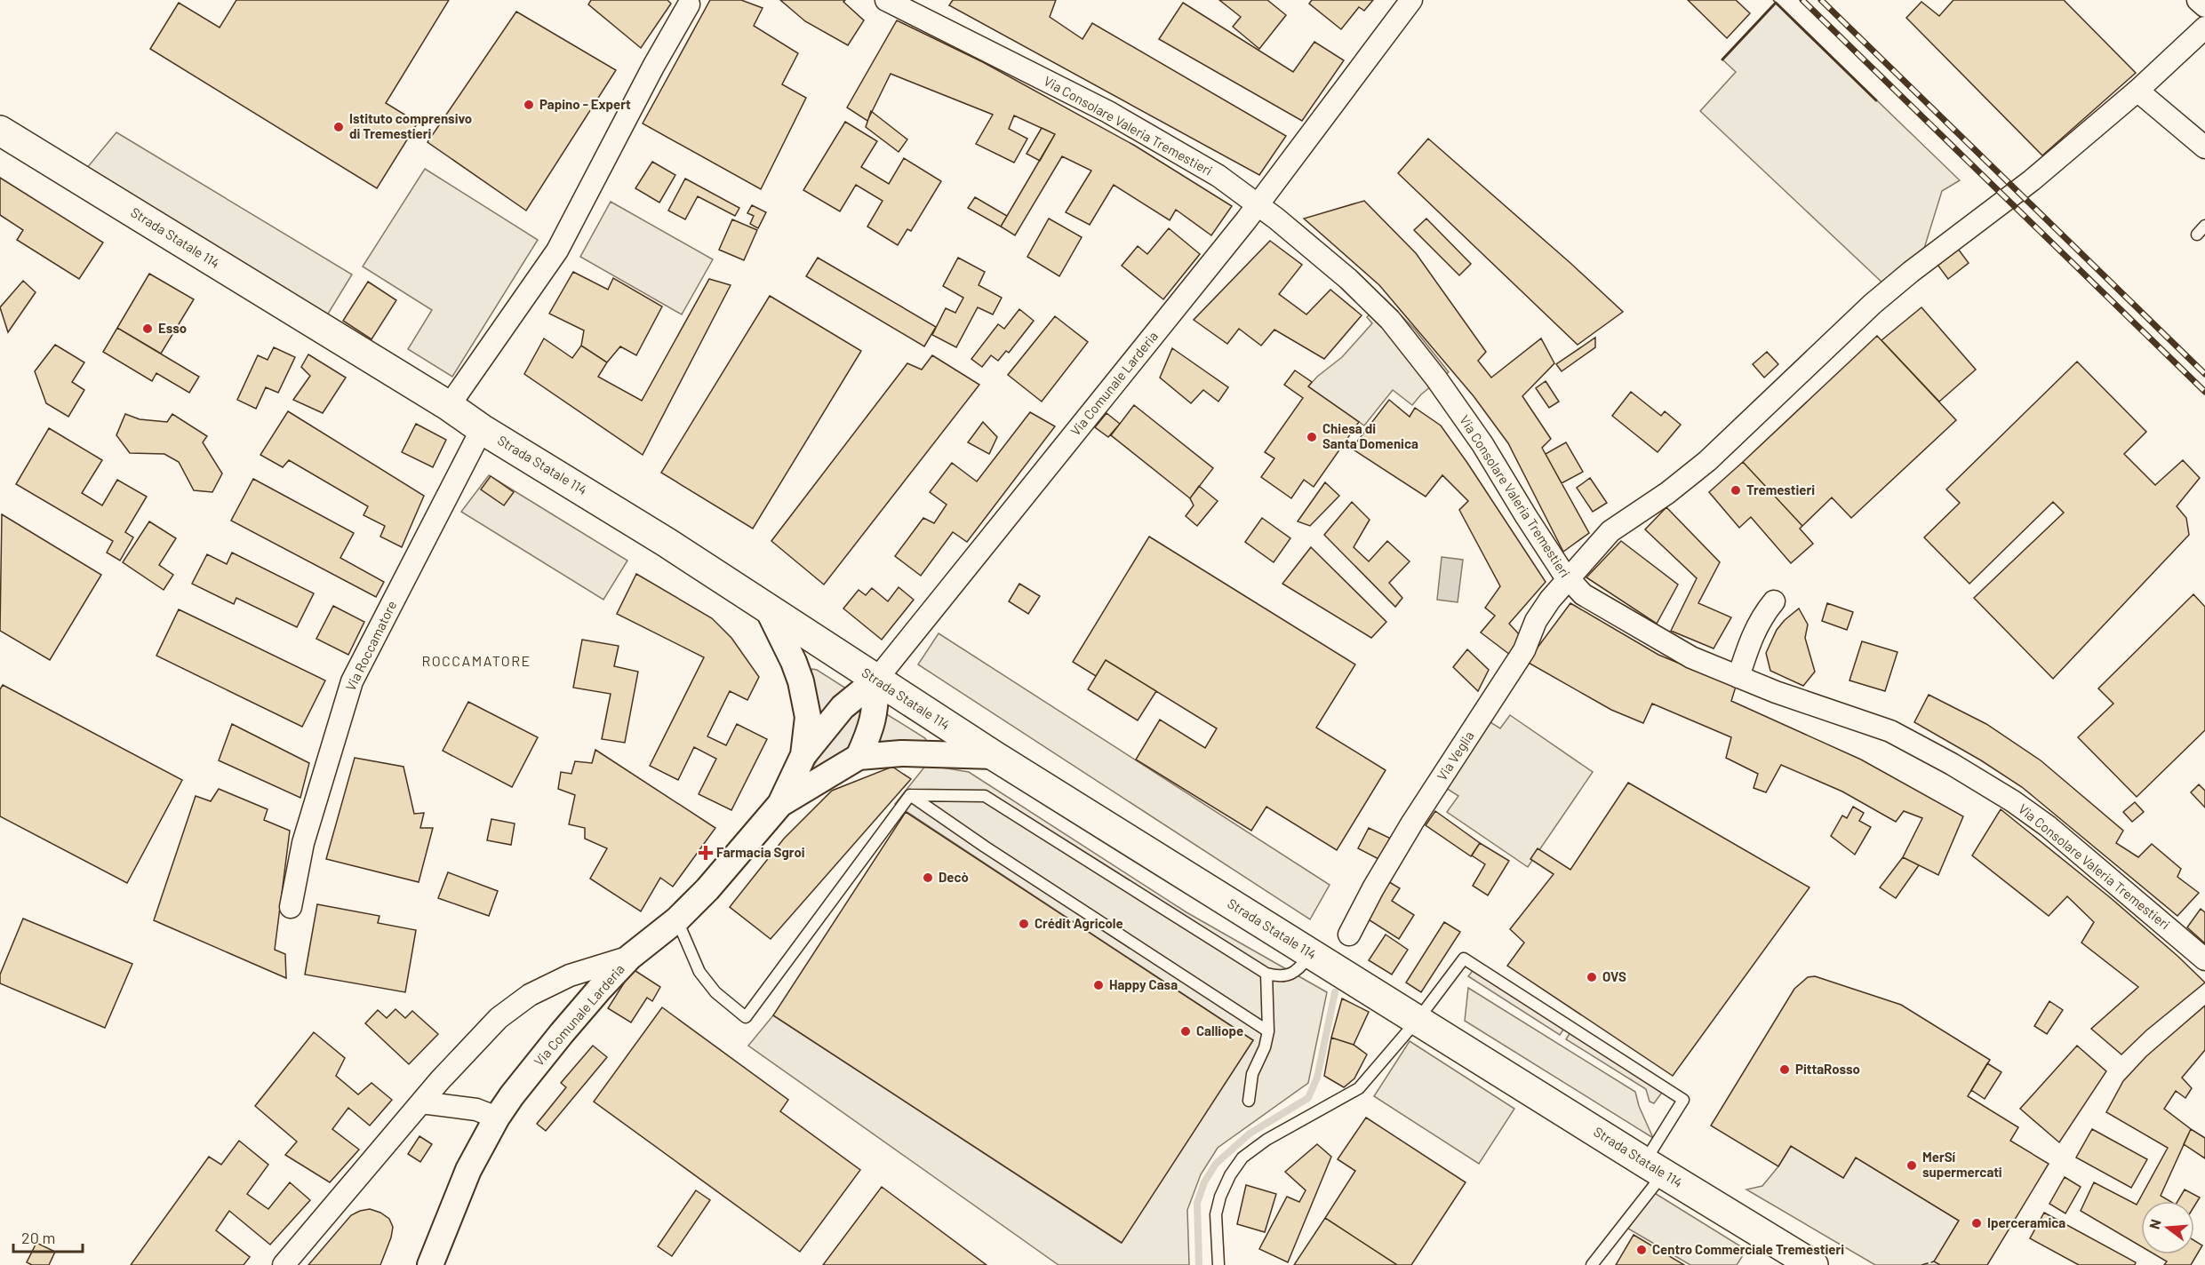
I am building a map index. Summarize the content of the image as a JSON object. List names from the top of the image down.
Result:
{
  "streets": {
    "main road": ["Strada Statale 114"],
    "street": [
      "Via Consolare Valeria Tremestieri",
      "Via Comunale Larderia",
      "Via Roccamatore",
      "Via Veglia"
    ]
  },
  "crossings": [
    ["Via Consolare Valeria Tremestieri", "Via Comunale Larderia"],
    ["Via Consolare Valeria Tremestieri", "Via Veglia"],
    ["Strada Statale 114", "Via Comunale Larderia"],
    ["Strada Statale 114", "Via Roccamatore"]
  ],
  "districts": ["ROCCAMATORE"],
  "places": {
    "other": [
      "Papino - Expert",
      "Istituto comprensivo di Tremestieri",
      "Esso",
      "Chiesa di Santa Domenica",
      "Tremestieri",
      "Decò",
      "Crédit Agricole",
      "OVS",
      "Happy Casa",
      "Calliope",
      "PittaRosso",
      "MerSí supermercati",
      "Iperceramica",
      "Centro Commerciale Tremestieri"
    ],
    "health": ["Farmacia Sgroi"]
  },
  "scale_bar": "20 m",
  "north": "left"
}
